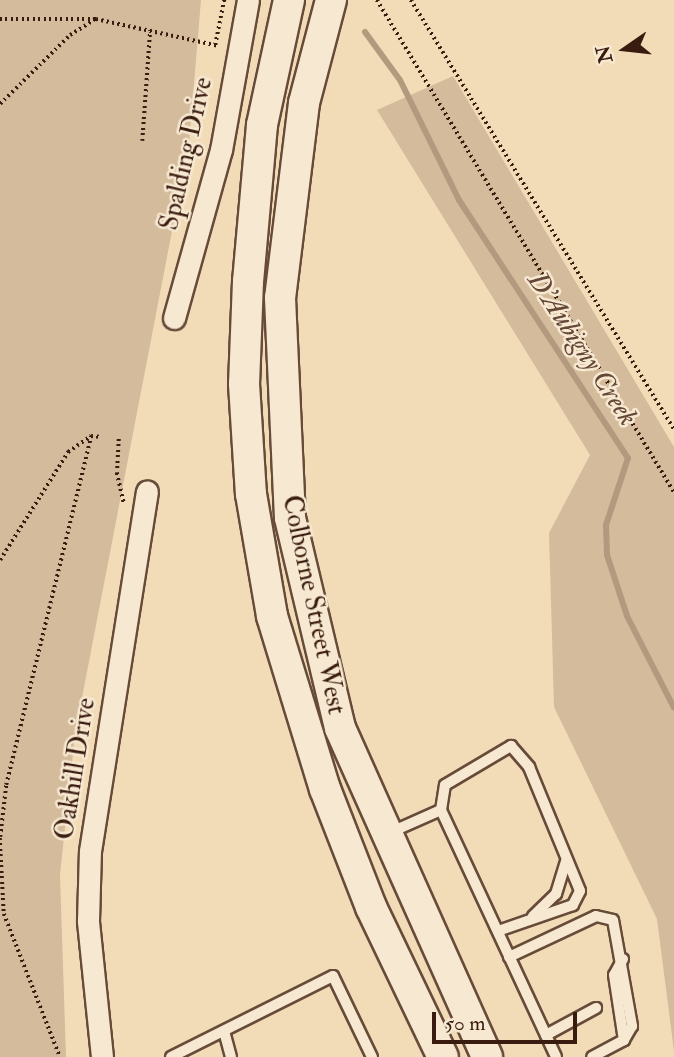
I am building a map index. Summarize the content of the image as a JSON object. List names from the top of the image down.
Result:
{
  "streets": {
    "main road": ["Colborne Street West"],
    "street": ["Spalding Drive", "Oakhill Drive"]
  },
  "water": ["D'Aubigny Creek"],
  "scale_bar": "50 m",
  "north": "left"
}
